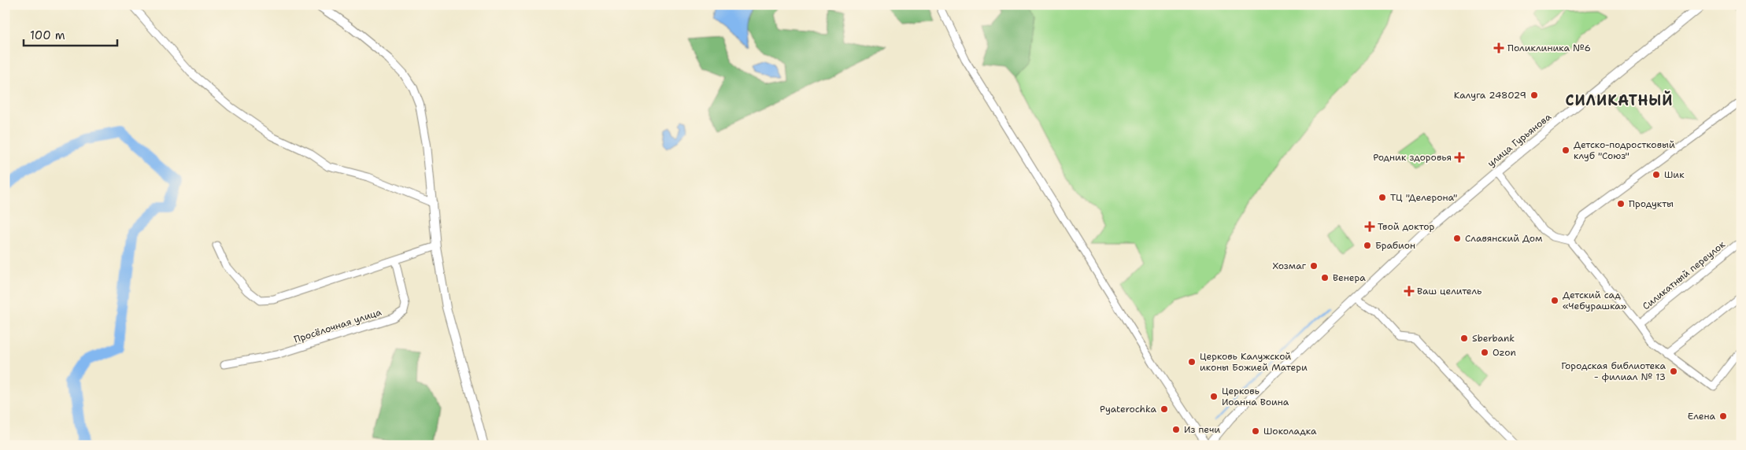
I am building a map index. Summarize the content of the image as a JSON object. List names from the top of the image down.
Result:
{
  "streets": {
    "street": ["улица Гурьянова", "Силикатный переулок", "Просёлочная улица"]
  },
  "districts": ["СИЛИКАТНЫЙ"],
  "places": {
    "health": [
      "Поликлиника №6",
      "Родник здоровья",
      "Твой доктор",
      "Ваш целитель"
    ],
    "other": [
      "Калуга 248029",
      "Детско-подростковый клуб \"Союз\"",
      "Шик",
      "ТЦ \"Делерона\"",
      "Продукты",
      "Славянский Дом",
      "Брабион",
      "Хозмаг",
      "Венера",
      "Детский сад «Чебурашка»",
      "Sberbank",
      "Ozon",
      "Церковь Калужской иконы Божией Матери",
      "Городская библиотека - филиал № 13",
      "Церковь Иоанна Воина",
      "Pyaterochka",
      "Елена",
      "Из печи",
      "Шоколадка"
    ]
  },
  "scale_bar": "100 m"
}
